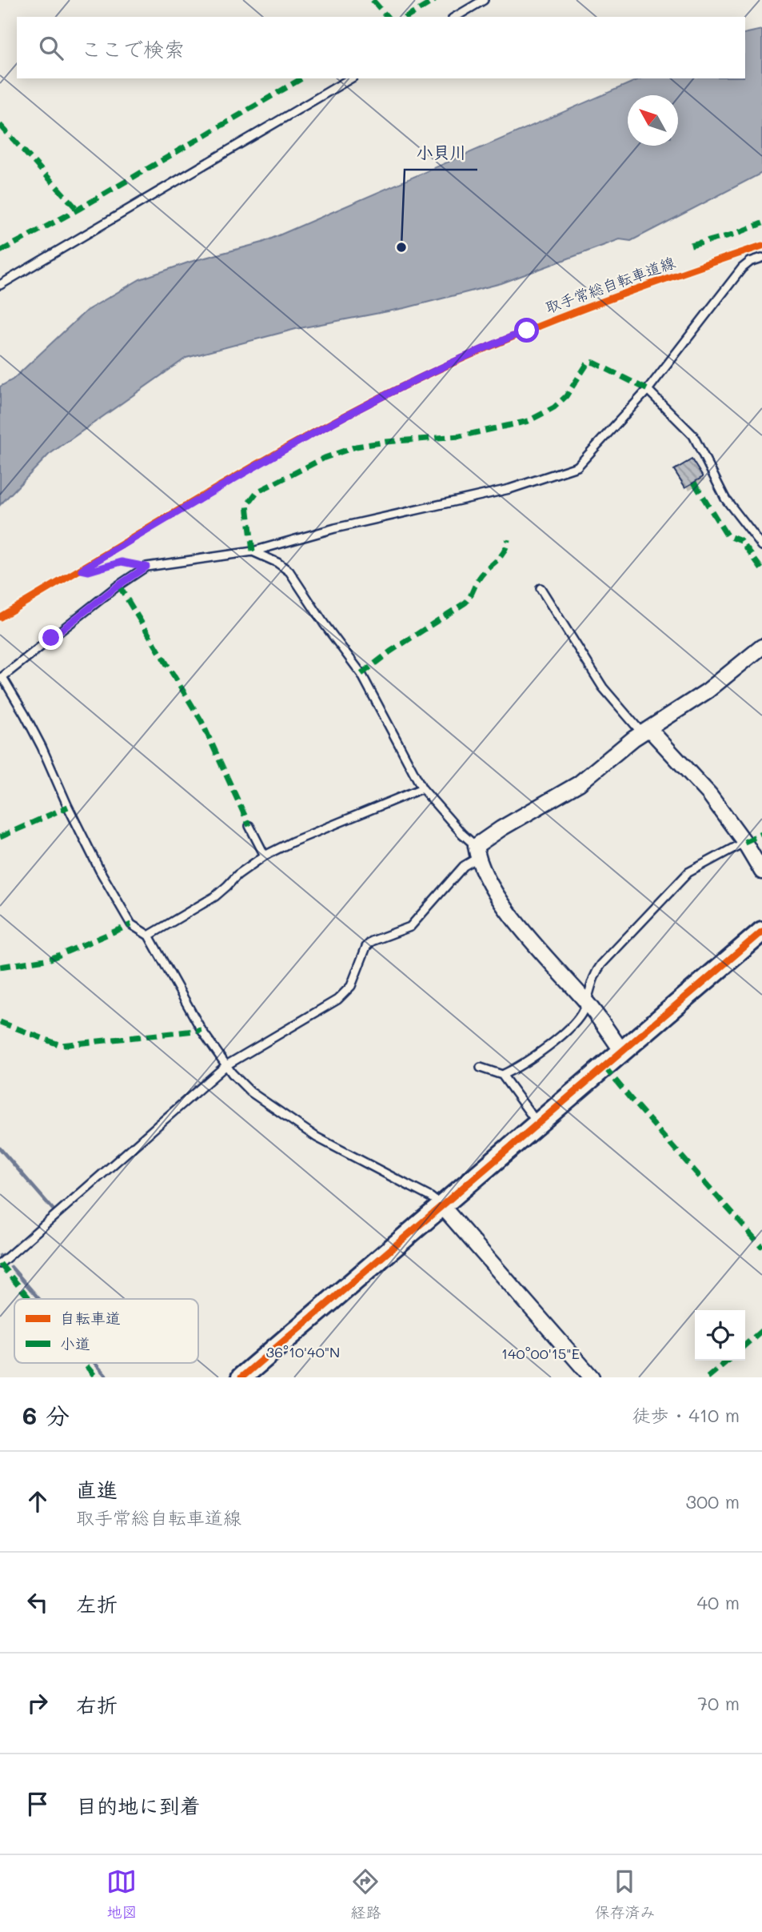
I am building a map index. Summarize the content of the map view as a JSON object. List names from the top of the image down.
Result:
{
  "streets": {
    "cycle path": ["取手常総自転車道線"]
  },
  "places": ["小貝川"],
  "legend": ["自転車道", "小道"],
  "north": "top left",
  "page": {
    "search": "ここで検索",
    "heading": ["6 分", "徒歩 · 410 m"],
    "list": [
      ["直進", "取手常総自転車道線", "300 m"],
      ["左折", "40 m"],
      ["右折", "70 m"],
      "目的地に到着"
    ],
    "nav": ["地図", "経路", "保存済み"]
  },
  "coordinates": ["36°10'40\"N", "140°00'15\"E"]
}
